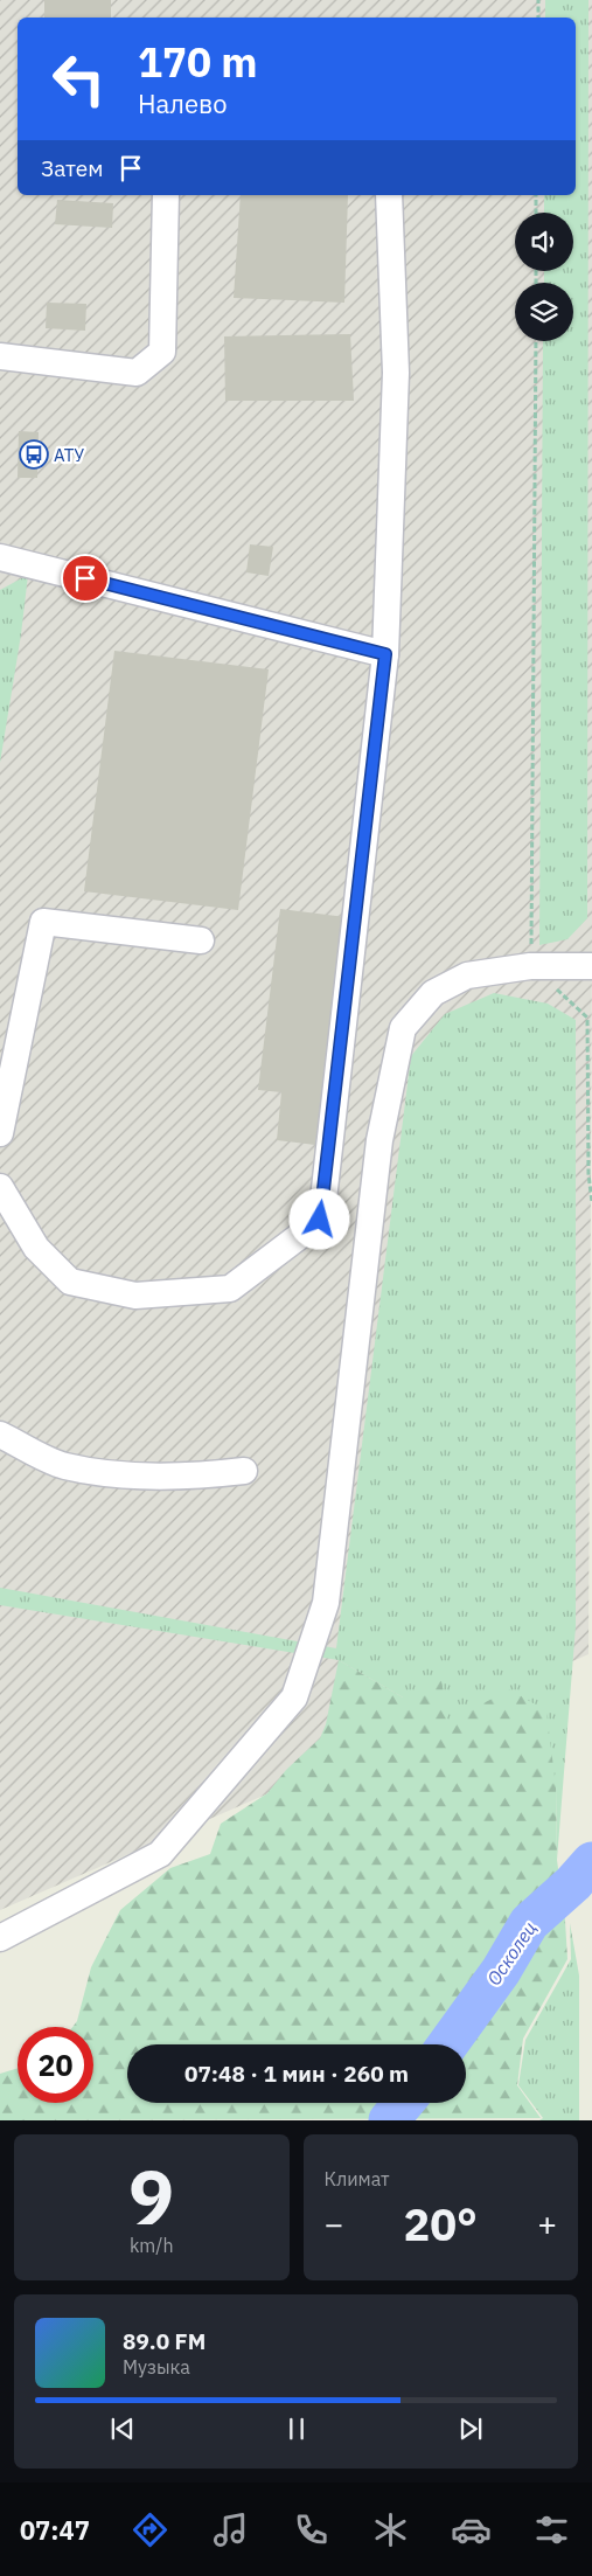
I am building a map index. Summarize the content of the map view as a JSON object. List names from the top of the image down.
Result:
{
  "water": ["Осколец"],
  "places": {
    "bus stop": ["АТУ"]
  },
  "page": {
    "turn": ["170 m", "Налево"],
    "then": "Затем",
    "limit": "20",
    "trip": "07:48 · 1 мин · 260 m",
    "tile": [
      ["9", "km/h"],
      "Климат"
    ],
    "heat": ["−", "20°", "+"],
    "song": ["89.0 FM", "Музыка"],
    "tabs": "07:47"
  }
}
